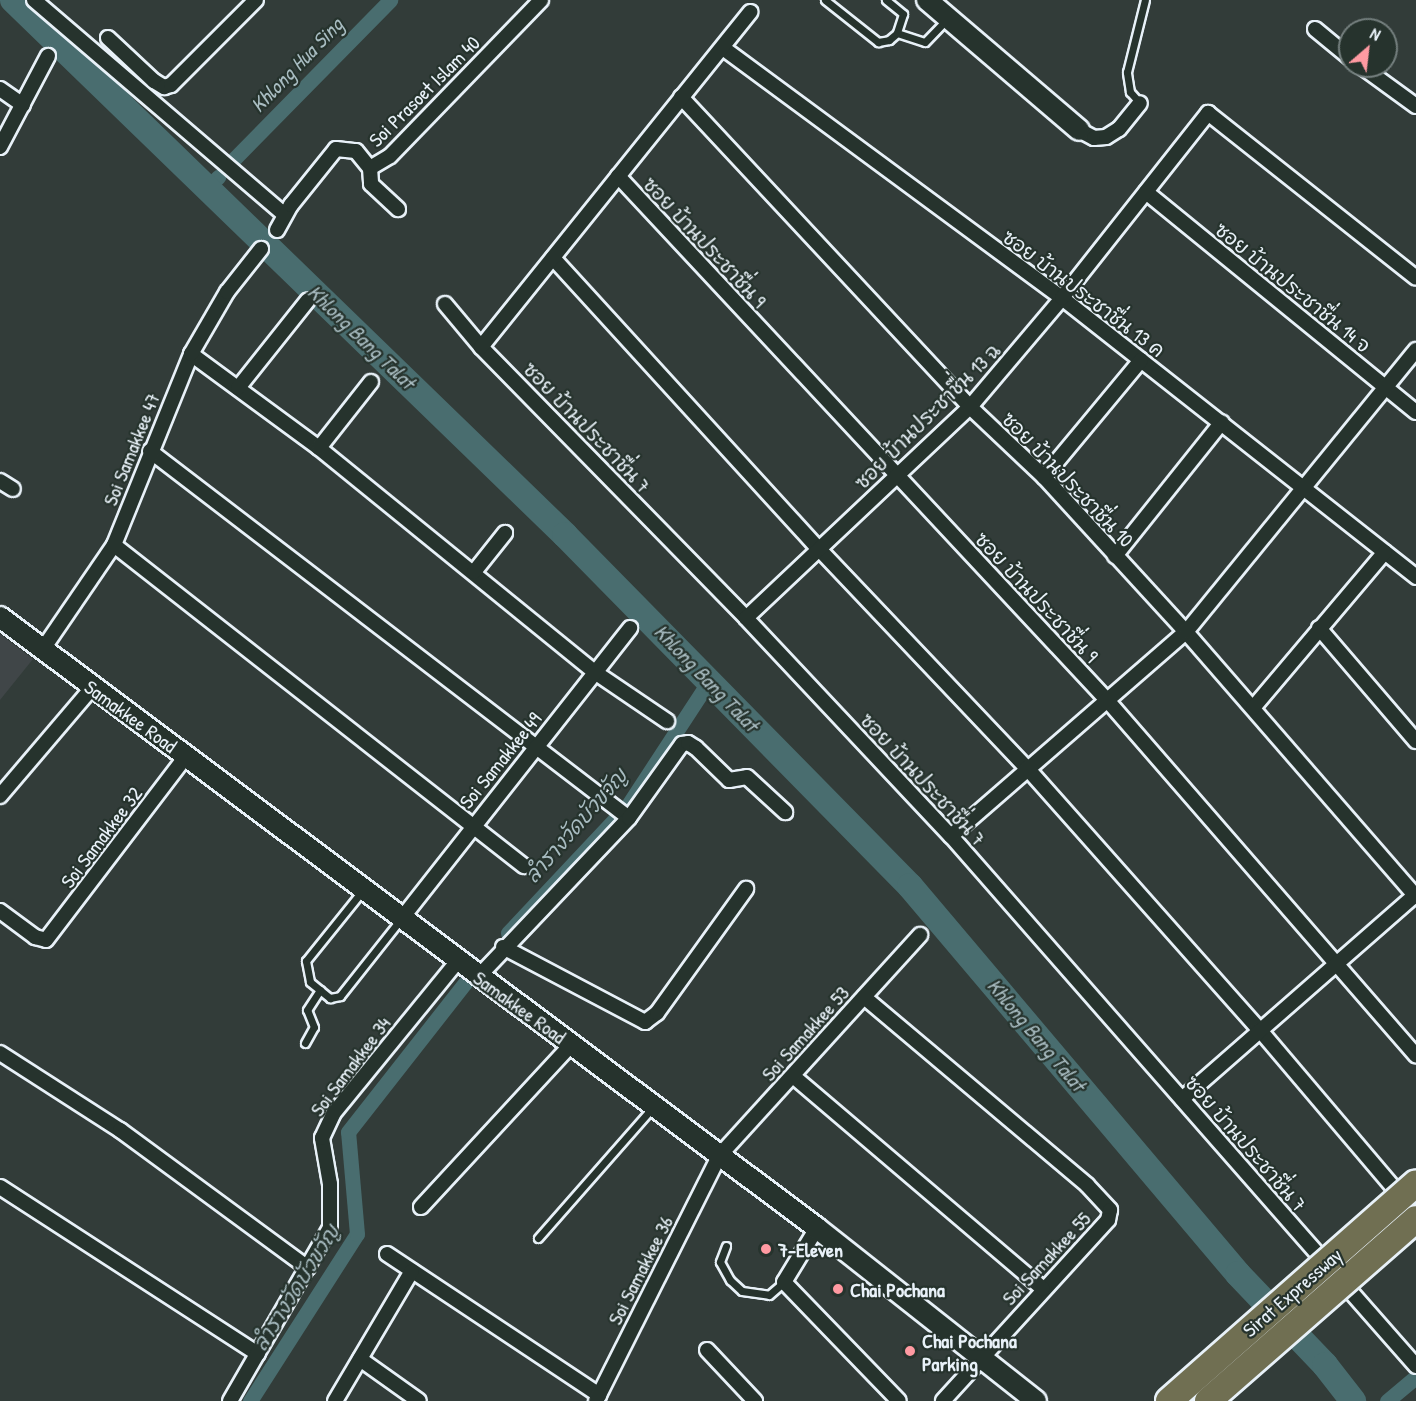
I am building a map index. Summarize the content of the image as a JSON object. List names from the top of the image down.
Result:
{
  "streets": {
    "highway": ["Sirat Expressway"],
    "main road": ["Samakkee Road"],
    "street": [
      "Soi Prasoet Islam 40",
      "ซอย บ้านประชาชื่น 9",
      "ซอย บ้านประชาชื่น 14 จ",
      "ซอย บ้านประชาชื่น 13 ค",
      "ซอย บ้านประชาชื่น 13 ฉ",
      "ซอย บ้านประชาชื่น 7",
      "Soi Samakkee 47",
      "ซอย บ้านประชาชื่น 10",
      "Soi Samakkee 49",
      "Soi Samakkee 32",
      "Soi Samakkee 53",
      "Soi Samakkee 34",
      "Soi Samakkee 55",
      "Soi Samakkee 36"
    ]
  },
  "crossings": [
    ["ซอย บ้านประชาชื่น 9", "ซอย บ้านประชาชื่น 13 ฉ"],
    ["ซอย บ้านประชาชื่น 14 จ", "ซอย บ้านประชาชื่น 13 ฉ"],
    ["ซอย บ้านประชาชื่น 13 ค", "ซอย บ้านประชาชื่น 13 ฉ"],
    ["ซอย บ้านประชาชื่น 13 ฉ", "ซอย บ้านประชาชื่น 7"],
    ["ซอย บ้านประชาชื่น 13 ฉ", "ซอย บ้านประชาชื่น 10"],
    ["Soi Samakkee 47", "Samakkee Road"],
    ["Samakkee Road", "Soi Samakkee 49"],
    ["Samakkee Road", "Soi Samakkee 32"],
    ["Samakkee Road", "Soi Samakkee 53"],
    ["Samakkee Road", "Soi Samakkee 34"],
    ["Samakkee Road", "Soi Samakkee 55"],
    ["Samakkee Road", "Soi Samakkee 36"],
    ["Soi Samakkee 53", "Soi Samakkee 55"],
    ["Soi Samakkee 53", "Soi Samakkee 36"]
  ],
  "water": ["Khlong Hua Sing", "Khlong Bang Talat", "ลำรางวัดบัวขวัญ"],
  "places": ["7-Eleven", "Chai Pochana", "Chai Pochana Parking"],
  "north": "top right"
}
